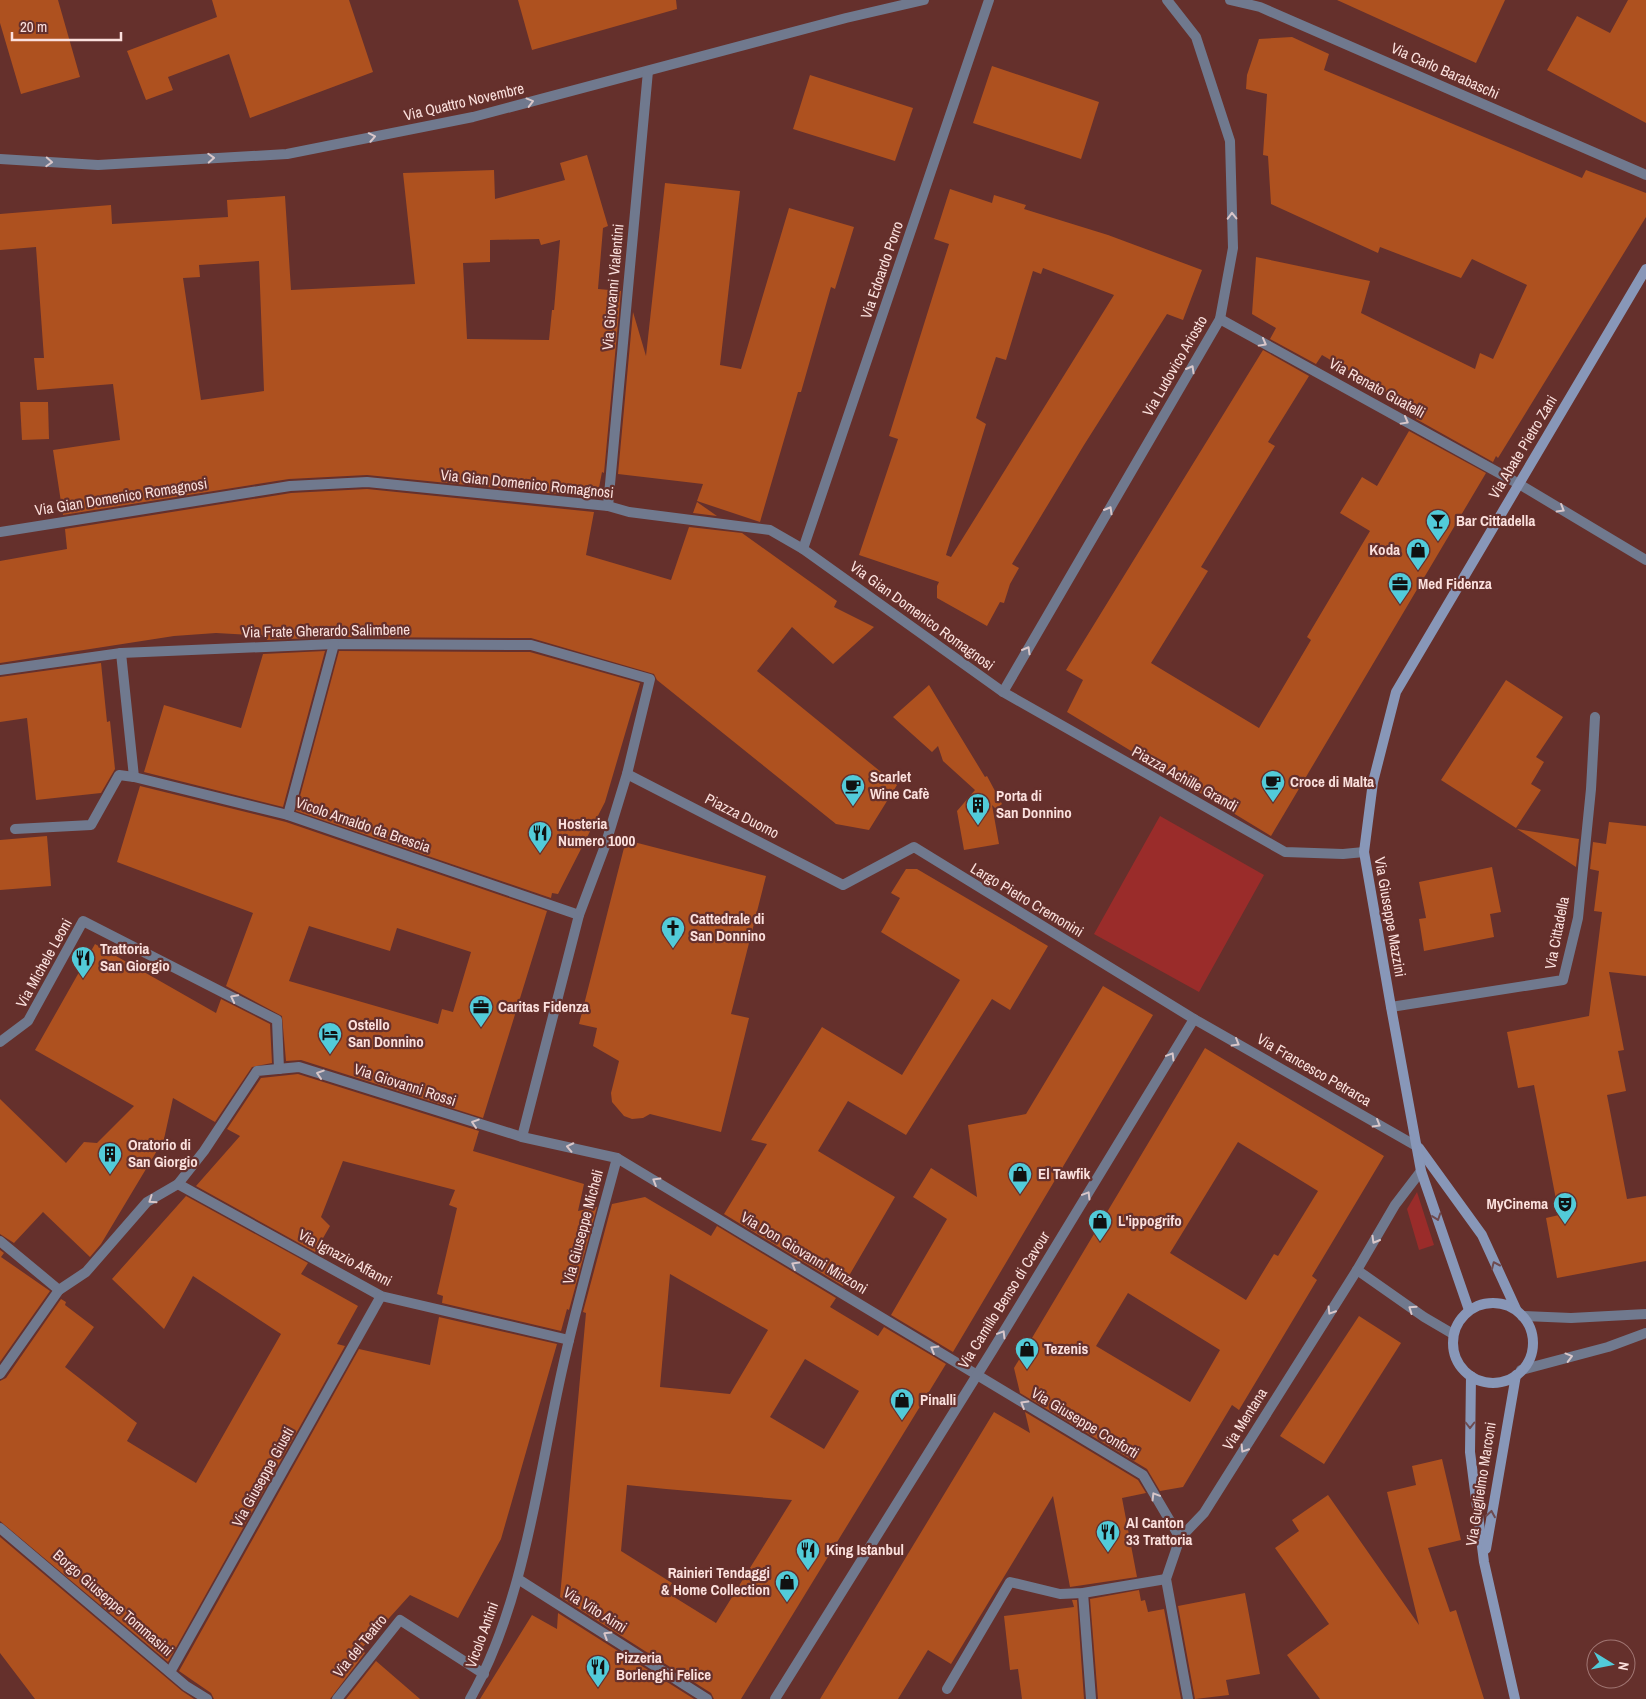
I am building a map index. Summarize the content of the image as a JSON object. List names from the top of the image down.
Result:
{
  "streets": {
    "street": [
      "Via Carlo Barabaschi",
      "Via Quattro Novembre",
      "Via Edoardo Porro",
      "Via Giovanni Vialentini",
      "Via Ludovico Ariosto",
      "Via Renato Guatelli",
      "Via Abate Pietro Zani",
      "Via Gian Domenico Romagnosi",
      "Via Frate Gherardo Salimbene",
      "Piazza Achille Grandi",
      "Piazza Duomo",
      "Vicolo Arnaldo da Brescia",
      "Largo Pietro Cremonini",
      "Via Giuseppe Mazzini",
      "Via Cittadella",
      "Via Michele Leoni",
      "Via Francesco Petrarca",
      "Via Giovanni Rossi",
      "Via Giuseppe Micheli",
      "Via Don Giovanni Minzoni",
      "Via Ignazio Affanni",
      "Via Camillo Benso di Cavour",
      "Via Mentana",
      "Via Giuseppe Conforti",
      "Via Giuseppe Giusti",
      "Via Guglielmo Marconi",
      "Borgo Giuseppe Tommasini",
      "Via Vito Aimi",
      "Vicolo Antini",
      "Via del Teatro"
    ]
  },
  "crossings": [
    ["Via Quattro Novembre", "Via Giovanni Vialentini"],
    ["Via Edoardo Porro", "Via Gian Domenico Romagnosi"],
    ["Via Giovanni Vialentini", "Via Gian Domenico Romagnosi"],
    ["Via Ludovico Ariosto", "Via Renato Guatelli"],
    ["Via Ludovico Ariosto", "Via Gian Domenico Romagnosi"],
    ["Via Ludovico Ariosto", "Piazza Achille Grandi"],
    ["Via Renato Guatelli", "Via Abate Pietro Zani"],
    ["Via Abate Pietro Zani", "Via Giuseppe Mazzini"],
    ["Via Gian Domenico Romagnosi", "Piazza Achille Grandi"],
    ["Via Frate Gherardo Salimbene", "Piazza Duomo"],
    ["Piazza Achille Grandi", "Via Giuseppe Mazzini"],
    ["Piazza Duomo", "Largo Pietro Cremonini"],
    ["Largo Pietro Cremonini", "Via Francesco Petrarca"],
    ["Largo Pietro Cremonini", "Via Camillo Benso di Cavour"],
    ["Via Giuseppe Mazzini", "Via Cittadella"],
    ["Via Giuseppe Mazzini", "Via Francesco Petrarca"],
    ["Via Giuseppe Mazzini", "Via Mentana"],
    ["Via Giuseppe Mazzini", "Via Guglielmo Marconi"],
    ["Via Michele Leoni", "Via Giovanni Rossi"],
    ["Via Francesco Petrarca", "Via Camillo Benso di Cavour"],
    ["Via Giovanni Rossi", "Via Giuseppe Micheli"],
    ["Via Giovanni Rossi", "Via Ignazio Affanni"],
    ["Via Giuseppe Micheli", "Via Don Giovanni Minzoni"],
    ["Via Giuseppe Micheli", "Via Ignazio Affanni"],
    ["Via Giuseppe Micheli", "Via Vito Aimi"],
    ["Via Giuseppe Micheli", "Vicolo Antini"],
    ["Via Don Giovanni Minzoni", "Via Camillo Benso di Cavour"],
    ["Via Don Giovanni Minzoni", "Via Giuseppe Conforti"],
    ["Via Ignazio Affanni", "Via Giuseppe Giusti"],
    ["Via Camillo Benso di Cavour", "Via Giuseppe Conforti"],
    ["Via Mentana", "Via Giuseppe Conforti"],
    ["Via Giuseppe Giusti", "Borgo Giuseppe Tommasini"],
    ["Via Vito Aimi", "Vicolo Antini"],
    ["Vicolo Antini", "Via del Teatro"]
  ],
  "one_way": [
    "Via Quattro Novembre",
    "Via Ludovico Ariosto",
    "Via Renato Guatelli",
    "Via Francesco Petrarca",
    "Via Giovanni Rossi",
    "Via Don Giovanni Minzoni",
    "Via Camillo Benso di Cavour",
    "Via Mentana",
    "Via Giuseppe Conforti",
    "Via Vito Aimi"
  ],
  "places": {
    "bar": ["Bar Cittadella"],
    "shop": [
      "Koda",
      "El Tawfik",
      "L'ippogrifo",
      "Tezenis",
      "Pinalli",
      "Rainieri Tendaggi & Home Collection"
    ],
    "office": ["Med Fidenza", "Caritas Fidenza"],
    "cafe": ["Croce di Malta", "Scarlet Wine Cafè"],
    "building": ["Porta di San Donnino", "Oratorio di San Giorgio"],
    "restaurant": [
      "Hosteria Numero 1000",
      "Trattoria San Giorgio",
      "Al Canton 33 Trattoria",
      "King Istanbul",
      "Pizzeria Borlenghi Felice"
    ],
    "church": ["Cattedrale di San Donnino"],
    "hotel": ["Ostello San Donnino"],
    "theatre": ["MyCinema"]
  },
  "scale_bar": "20 m",
  "north": "right"
}
